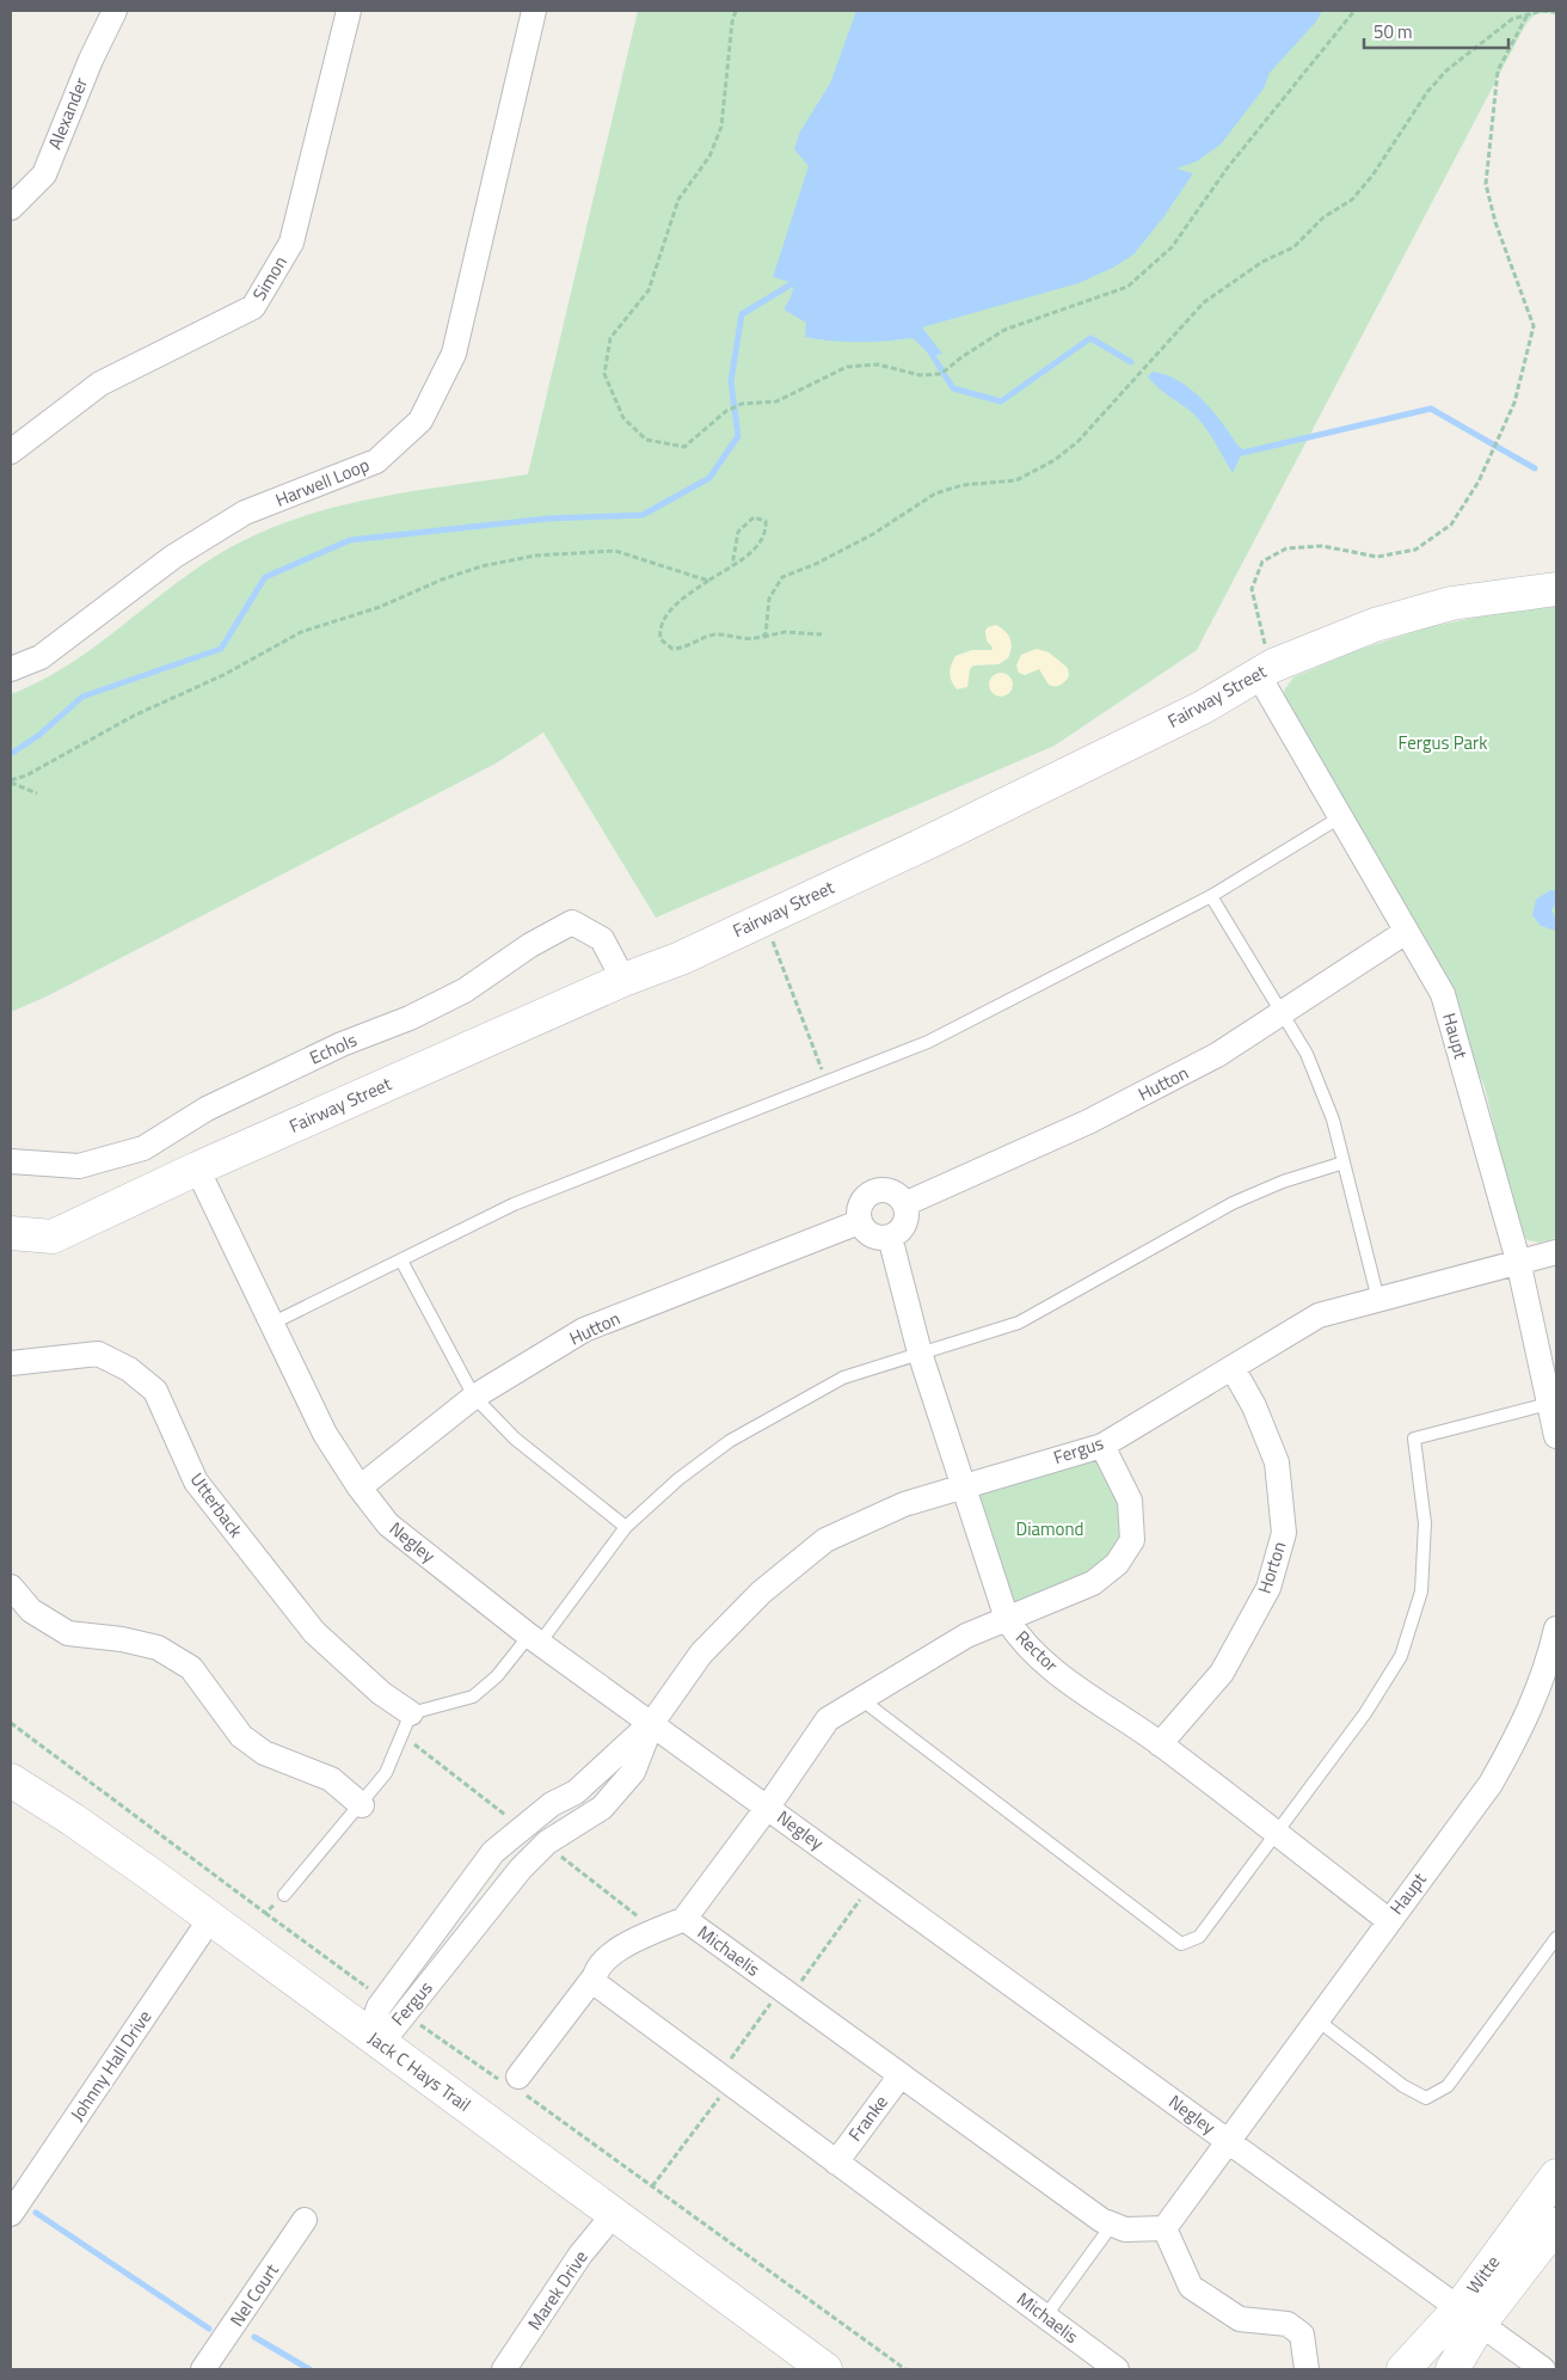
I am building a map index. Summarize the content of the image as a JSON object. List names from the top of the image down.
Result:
{
  "streets": {
    "street": [
      "Alexander",
      "Simon",
      "Harwell Loop",
      "Fairway Street",
      "Haupt",
      "Echols",
      "Hutton",
      "Fergus",
      "Utterback",
      "Negley",
      "Horton",
      "Rector",
      "Michaelis",
      "Johnny Hall Drive",
      "Jack C Hays Trail",
      "Franke",
      "Witte",
      "Marek Drive",
      "Nel Court"
    ]
  },
  "crossings": [
    ["Fairway Street", "Haupt"],
    ["Fairway Street", "Echols"],
    ["Fairway Street", "Negley"],
    ["Haupt", "Hutton"],
    ["Haupt", "Fergus"],
    ["Haupt", "Negley"],
    ["Haupt", "Rector"],
    ["Haupt", "Michaelis"],
    ["Hutton", "Negley"],
    ["Hutton", "Rector"],
    ["Fergus", "Negley"],
    ["Fergus", "Horton"],
    ["Fergus", "Rector"],
    ["Fergus", "Jack C Hays Trail"],
    ["Negley", "Witte"],
    ["Horton", "Rector"],
    ["Michaelis", "Franke"],
    ["Johnny Hall Drive", "Jack C Hays Trail"],
    ["Jack C Hays Trail", "Marek Drive"]
  ],
  "parks": ["Fergus Park", "Diamond"],
  "scale_bar": "50 m"
}
